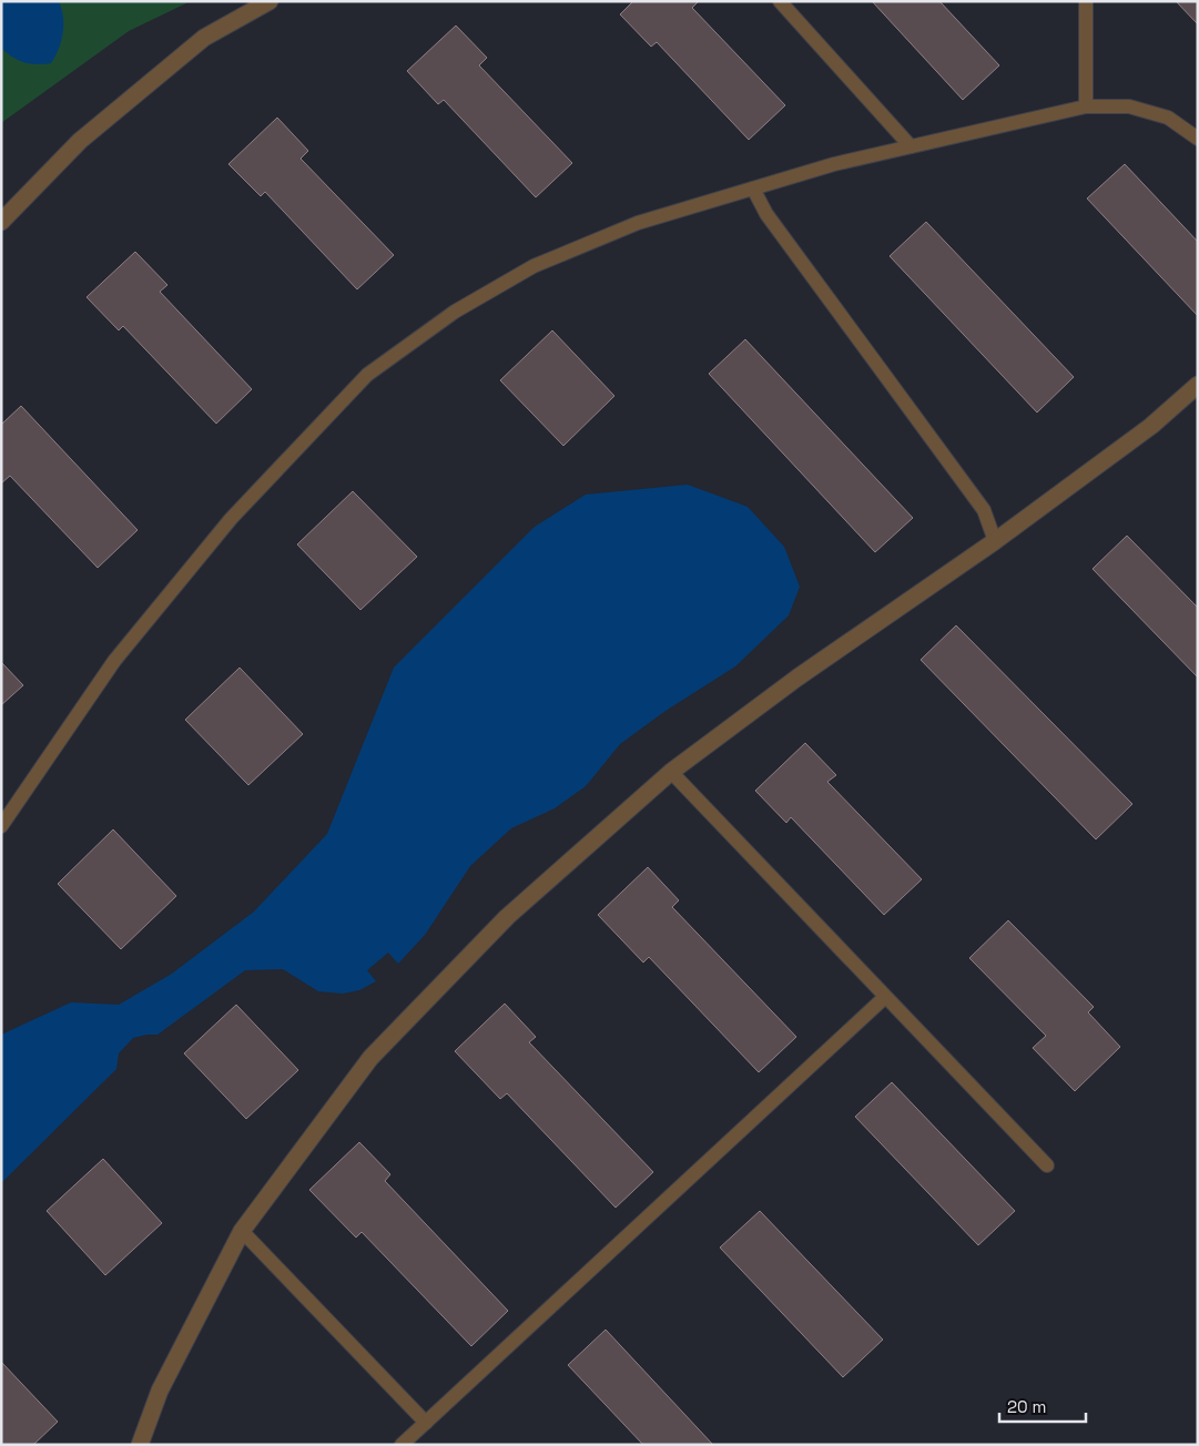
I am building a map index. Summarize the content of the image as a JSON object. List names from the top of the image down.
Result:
{
  "scale_bar": "20 m"
}
